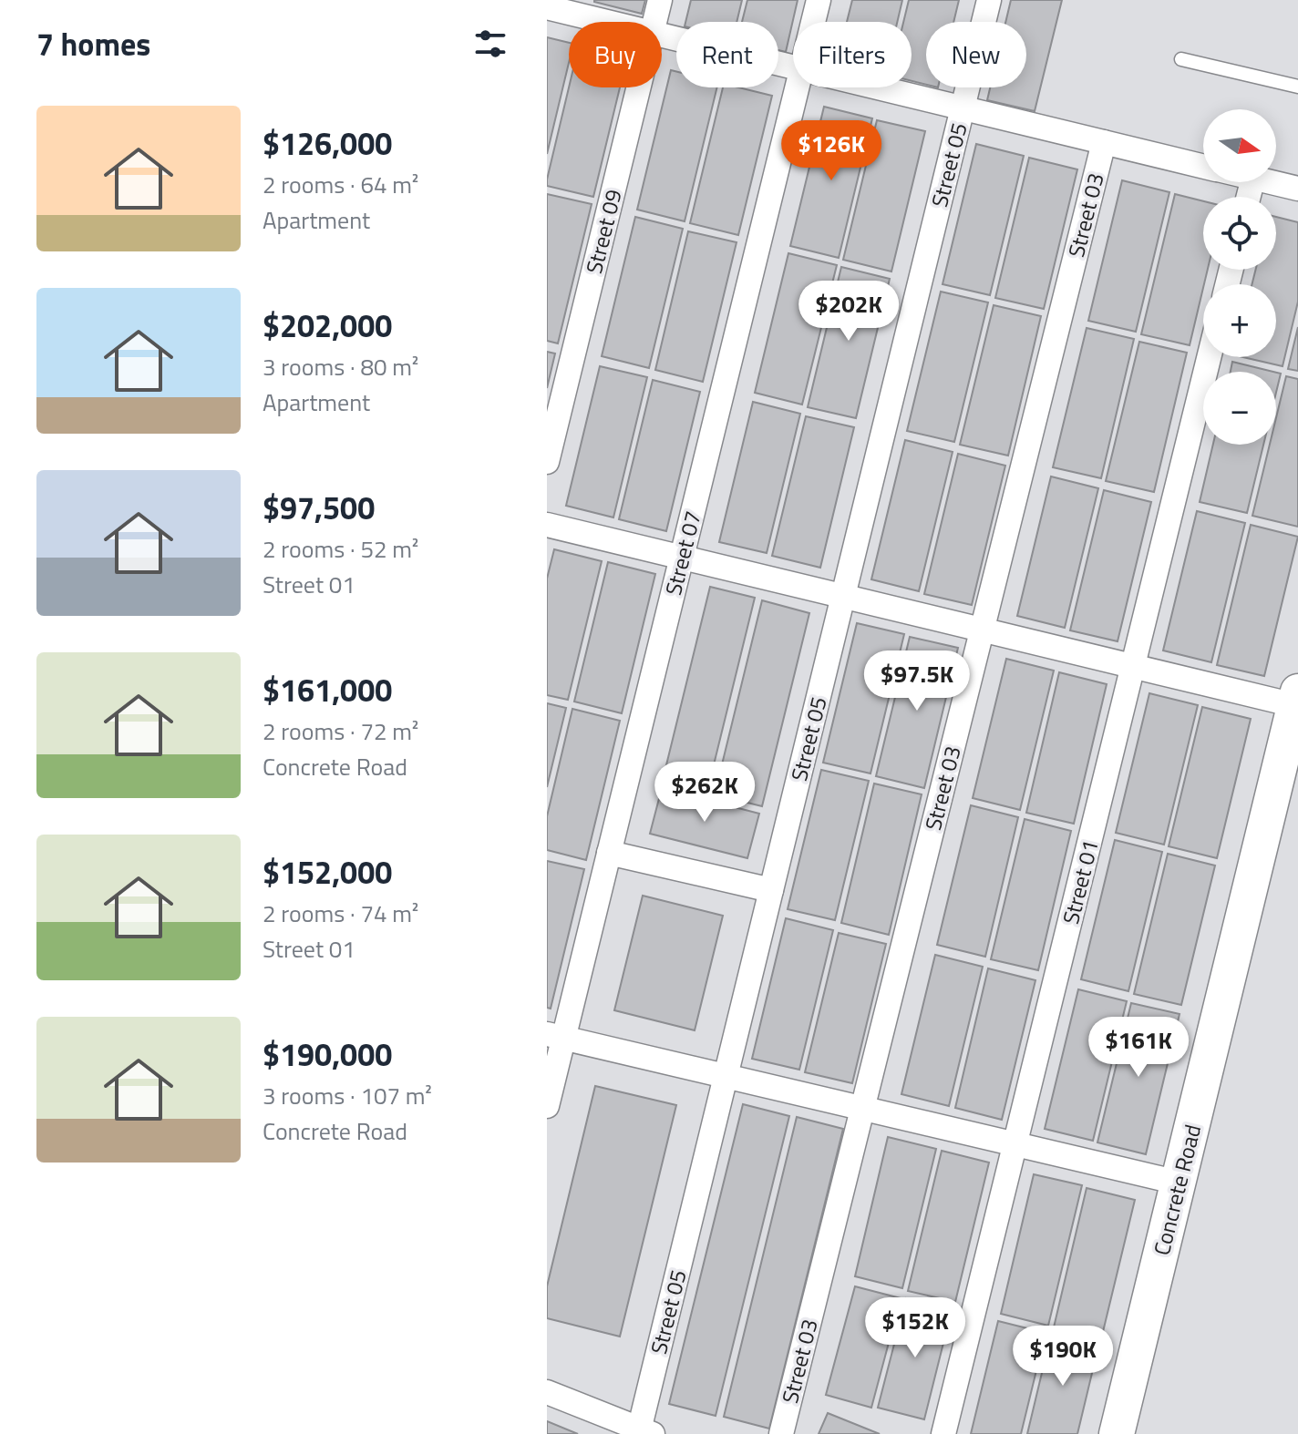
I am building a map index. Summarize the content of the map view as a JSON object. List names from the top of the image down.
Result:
{
  "streets": {
    "street": [
      "Street 05",
      "Street 03",
      "Street 09",
      "Street 07",
      "Street 01",
      "Concrete Road"
    ]
  },
  "north": "right",
  "page": {
    "heading": "7 homes",
    "chip": [
      "Buy",
      "Rent",
      "Filters",
      "New"
    ],
    "list": [
      {
        "name": "$126,000",
        "note": "2 rooms · 64 m² · Apartment"
      },
      {
        "name": "$202,000",
        "note": "3 rooms · 80 m² · Apartment"
      },
      {
        "name": "$97,500",
        "note": "2 rooms · 52 m² · Street 01"
      },
      {
        "name": "$161,000",
        "note": "2 rooms · 72 m² · Concrete Road"
      },
      {
        "name": "$152,000",
        "note": "2 rooms · 74 m² · Street 01"
      },
      {
        "name": "$190,000",
        "note": "3 rooms · 107 m² · Concrete Road"
      }
    ],
    "map_buttons": ["+", "−"],
    "price": [
      "$126K",
      "$202K",
      "$97.5K",
      "$262K",
      "$161K",
      "$152K",
      "$190K"
    ]
  }
}
